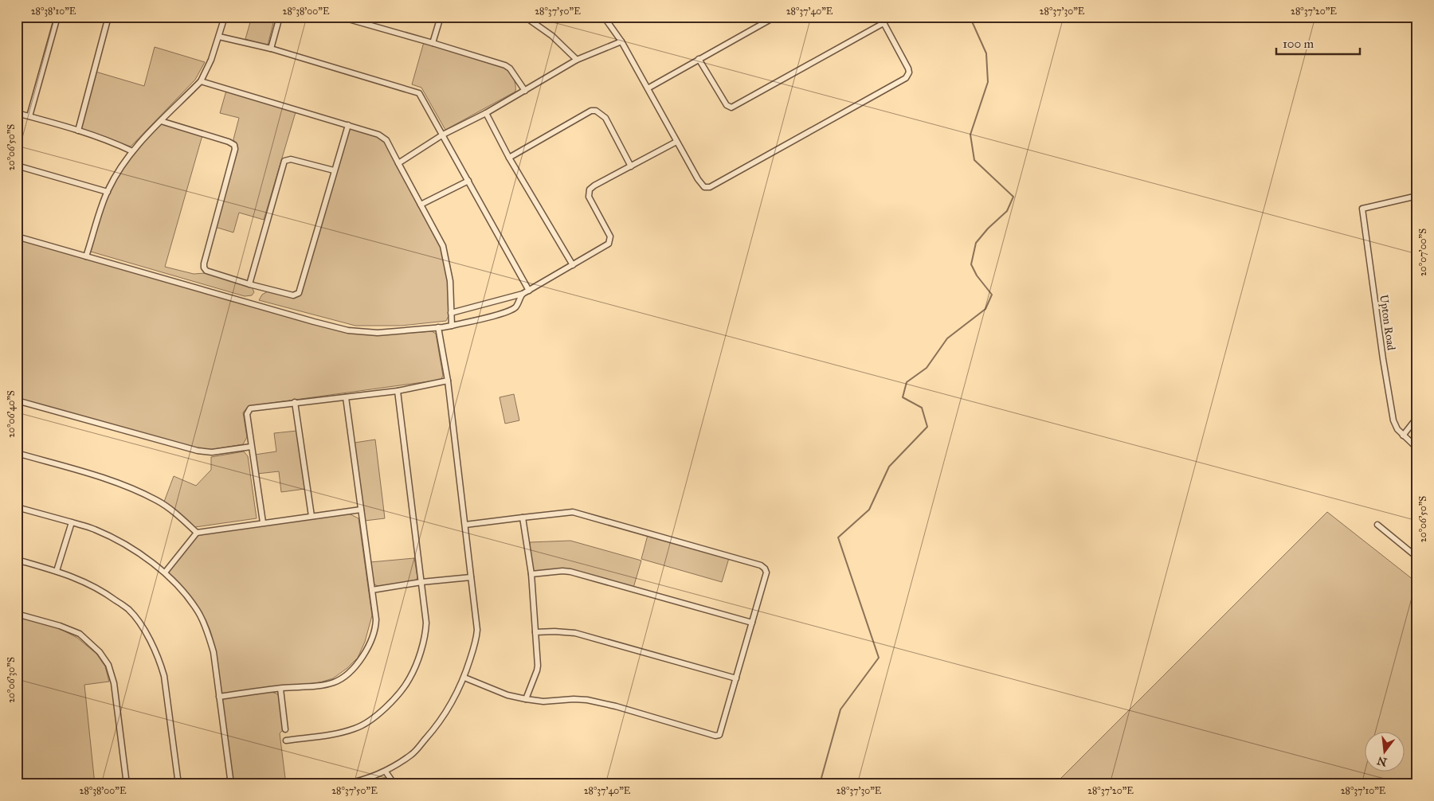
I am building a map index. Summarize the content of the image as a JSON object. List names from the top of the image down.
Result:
{
  "streets": {
    "street": ["Upton Road"]
  },
  "scale_bar": "100 m",
  "north": "bottom",
  "coordinates": [
    "28°38'10\"E",
    "28°38'00\"E",
    "28°37'50\"E",
    "28°37'40\"E",
    "28°37'30\"E",
    "28°37'20\"E",
    "20°06'50\"S",
    "20°07'00\"S",
    "20°06'40\"S",
    "20°06'30\"S",
    "28°37'10\"E"
  ]
}
